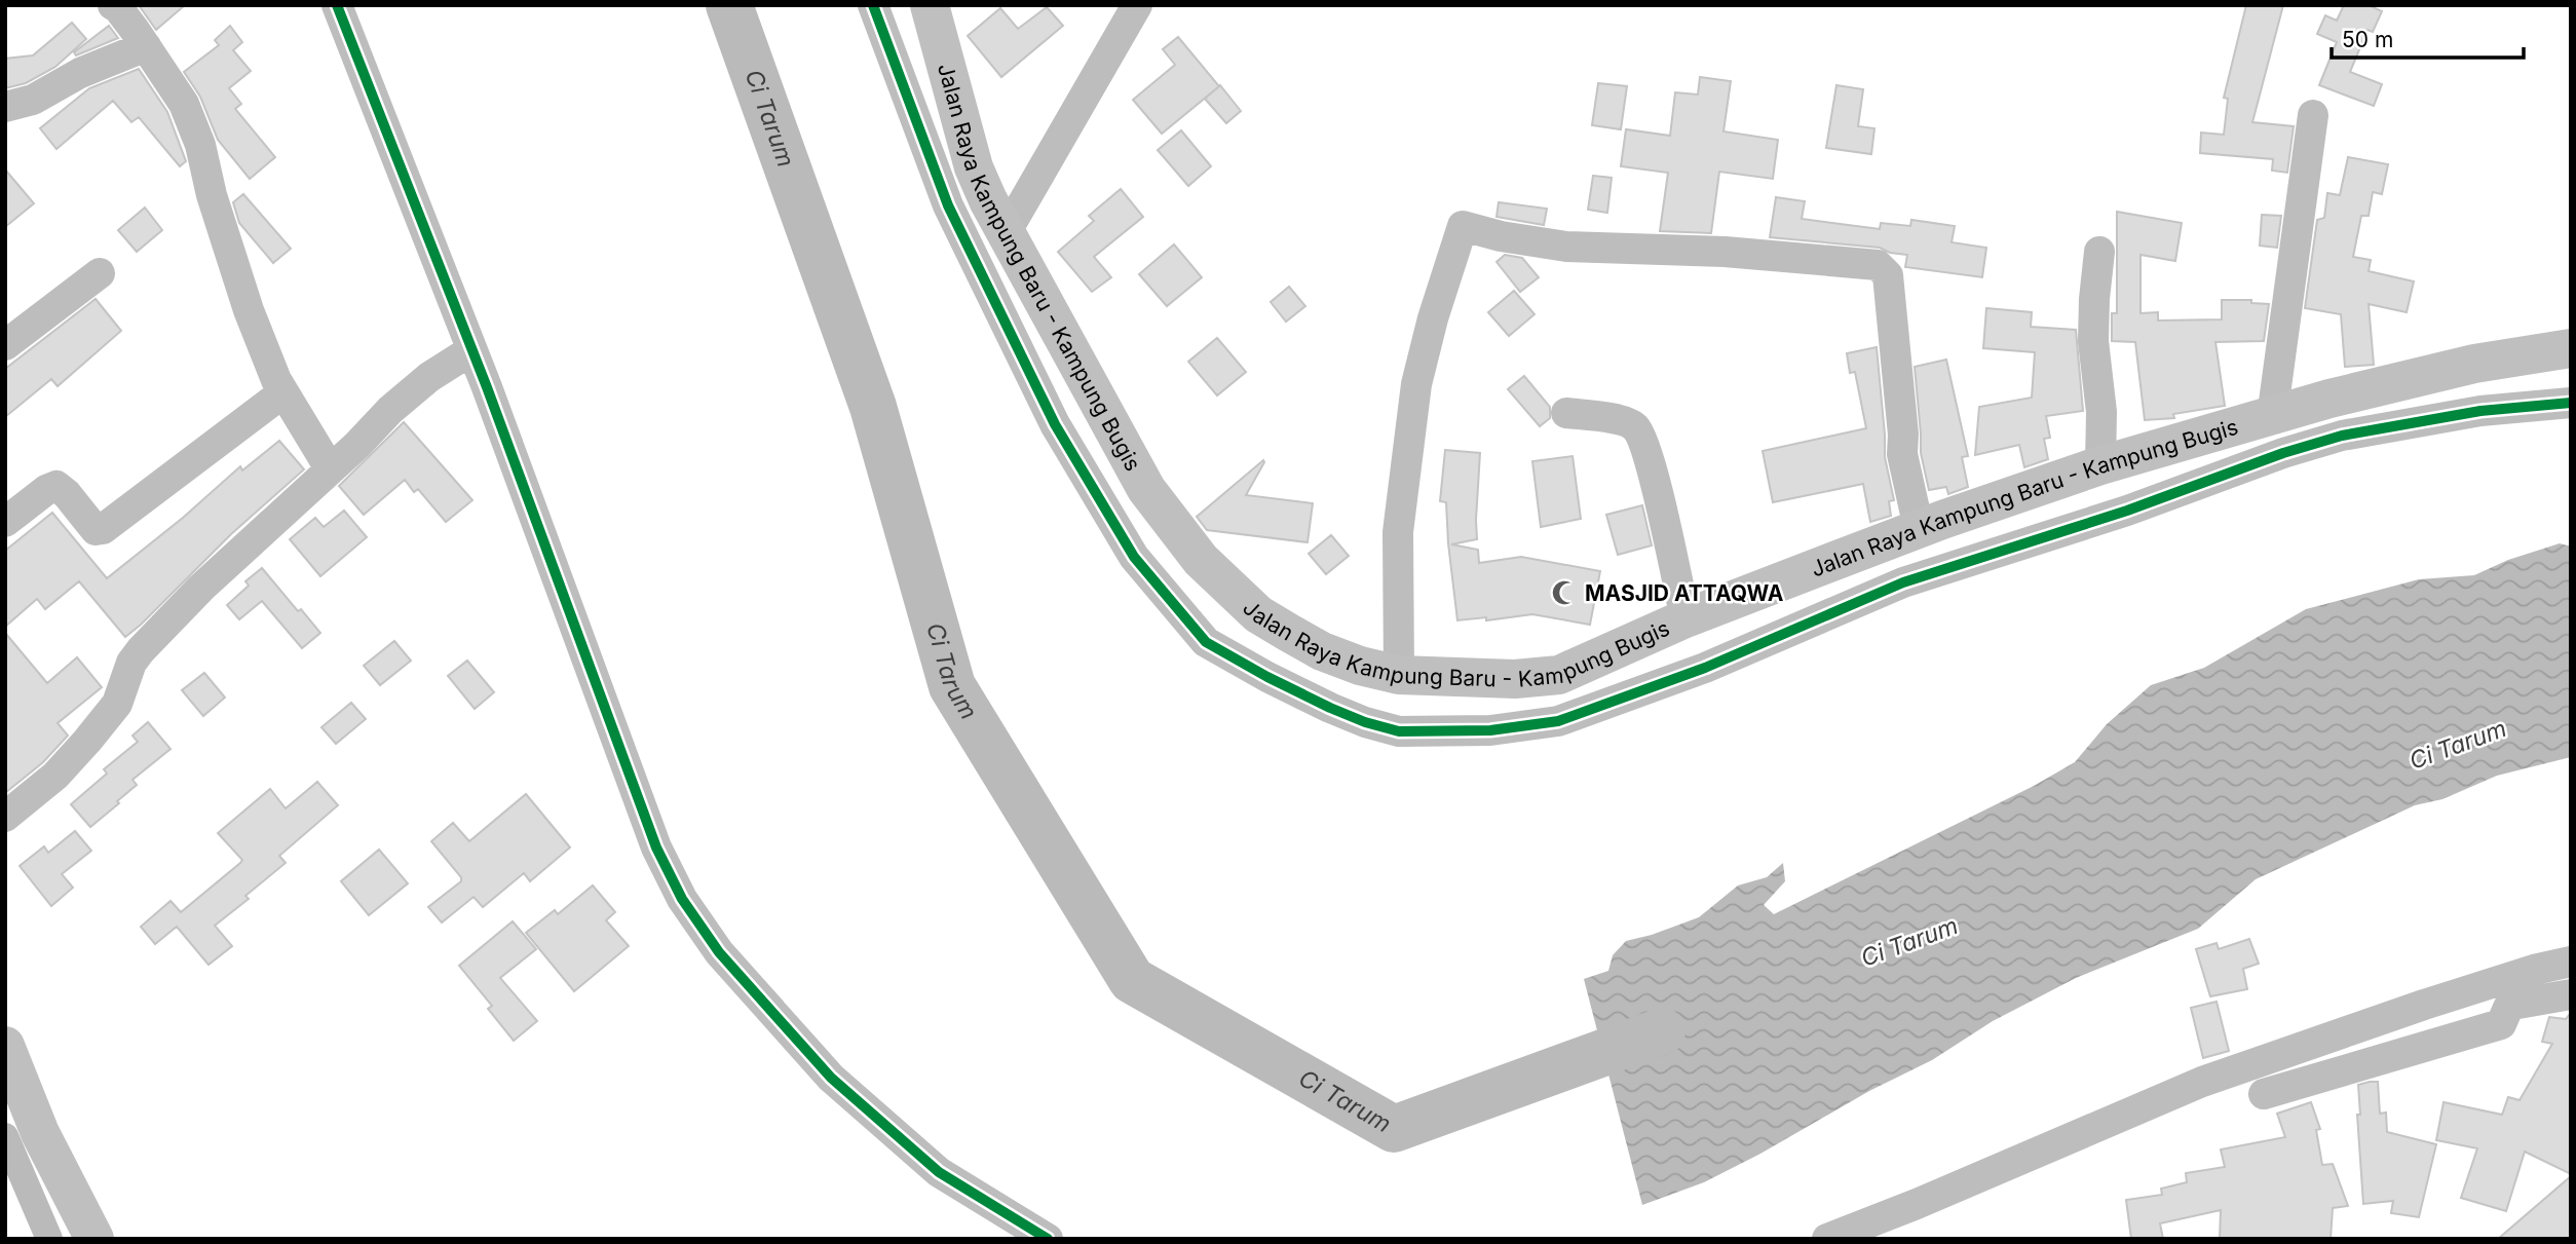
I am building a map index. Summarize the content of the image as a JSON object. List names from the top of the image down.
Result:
{
  "streets": {
    "street": ["Jalan Raya Kampung Baru - Kampung Bugis"]
  },
  "water": ["Ci Tarum"],
  "places": {
    "mosque": ["MASJID ATTAQWA"]
  },
  "scale_bar": "50 m"
}
